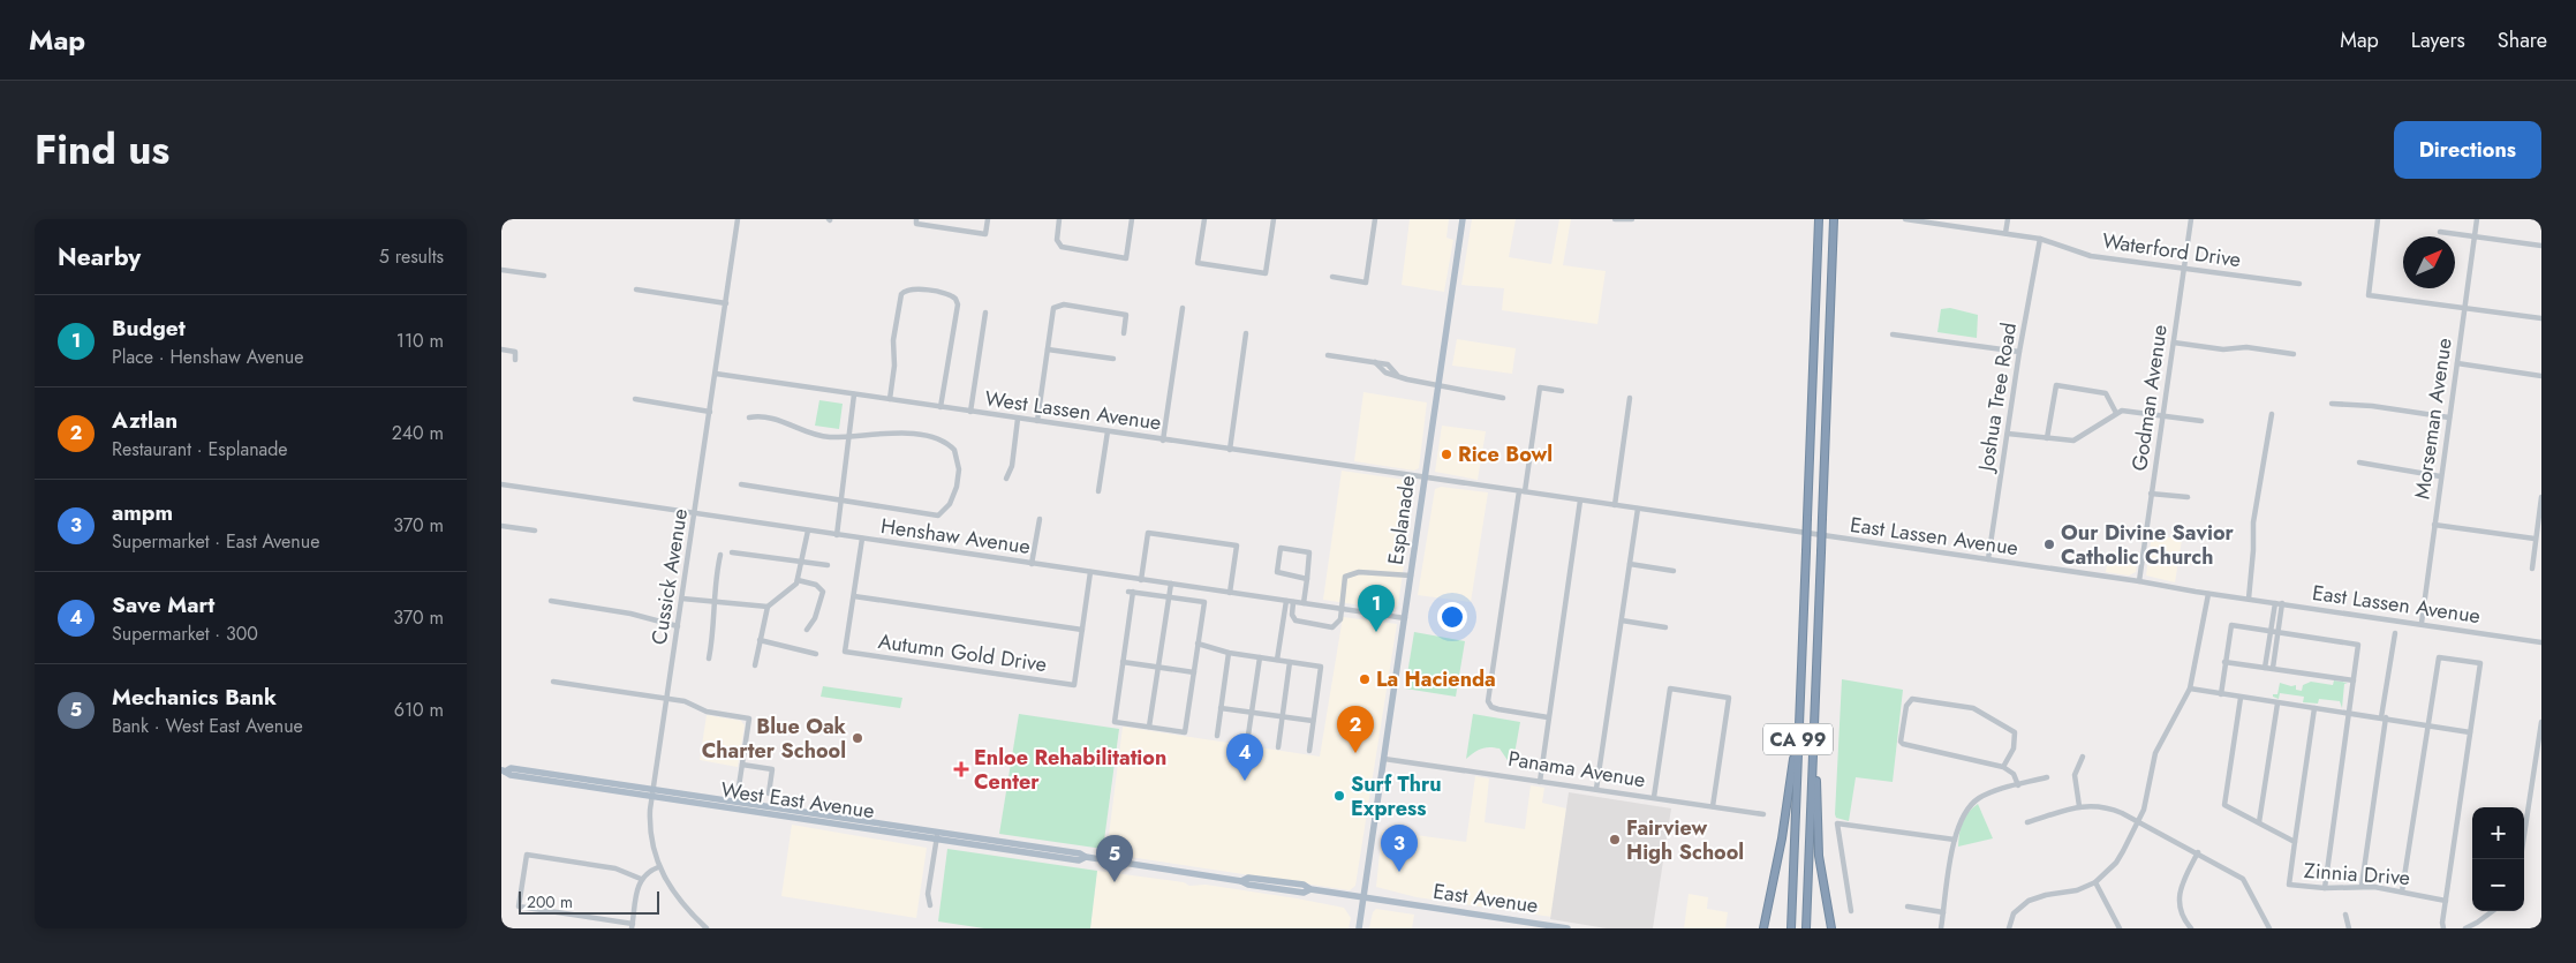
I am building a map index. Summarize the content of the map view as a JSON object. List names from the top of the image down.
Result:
{
  "streets": {
    "highway": ["CA 99"],
    "main road": ["Esplanade", "West East Avenue", "East Avenue"],
    "street": [
      "Waterford Drive",
      "Joshua Tree Road",
      "Godman Avenue",
      "West Lassen Avenue",
      "Morseman Avenue",
      "Henshaw Avenue",
      "East Lassen Avenue",
      "Cussick Avenue",
      "Autumn Gold Drive",
      "Panama Avenue",
      "Zinnia Drive"
    ]
  },
  "crossings": [
    ["Waterford Drive", "Joshua Tree Road"],
    ["Waterford Drive", "Godman Avenue"],
    ["Joshua Tree Road", "East Lassen Avenue"],
    ["Godman Avenue", "East Lassen Avenue"],
    ["West Lassen Avenue", "Esplanade"],
    ["West Lassen Avenue", "East Lassen Avenue"],
    ["West Lassen Avenue", "Cussick Avenue"],
    ["Morseman Avenue", "East Lassen Avenue"],
    ["Esplanade", "Henshaw Avenue"],
    ["Esplanade", "East Lassen Avenue"],
    ["Esplanade", "Panama Avenue"],
    ["Esplanade", "West East Avenue"],
    ["Esplanade", "East Avenue"],
    ["Henshaw Avenue", "Cussick Avenue"],
    ["Henshaw Avenue", "Autumn Gold Drive"],
    ["Cussick Avenue", "West East Avenue"],
    ["West East Avenue", "East Avenue"]
  ],
  "places": {
    "other": [
      "Rice Bowl",
      "Our Divine Savior Catholic Church",
      "La Hacienda",
      "Blue Oak Charter School",
      "Surf Thru Express",
      "Fairview High School"
    ],
    "health": ["Enloe Rehabilitation Center"]
  },
  "scale_bar": "200 m",
  "north": "top right",
  "page": {
    "header": "Map",
    "nav": ["Map", "Layers", "Share"],
    "title": "Find us",
    "buttons": "Directions",
    "heading": ["Nearby", "5 results"],
    "list": [
      {
        "mark": "1",
        "name": "Budget",
        "note": "Place · Henshaw Avenue",
        "value": "110 m"
      },
      {
        "mark": "2",
        "name": "Aztlan",
        "note": "Restaurant · Esplanade",
        "value": "240 m"
      },
      {
        "mark": "3",
        "name": "ampm",
        "note": "Supermarket · East Avenue",
        "value": "370 m"
      },
      {
        "mark": "4",
        "name": "Save Mart",
        "note": "Supermarket · 300",
        "value": "370 m"
      },
      {
        "mark": "5",
        "name": "Mechanics Bank",
        "note": "Bank · West East Avenue",
        "value": "610 m"
      }
    ],
    "pins": [
      "1",
      "2",
      "4",
      "3",
      "5"
    ],
    "map_buttons": ["+", "−"],
    "scale": "200 m"
  }
}
